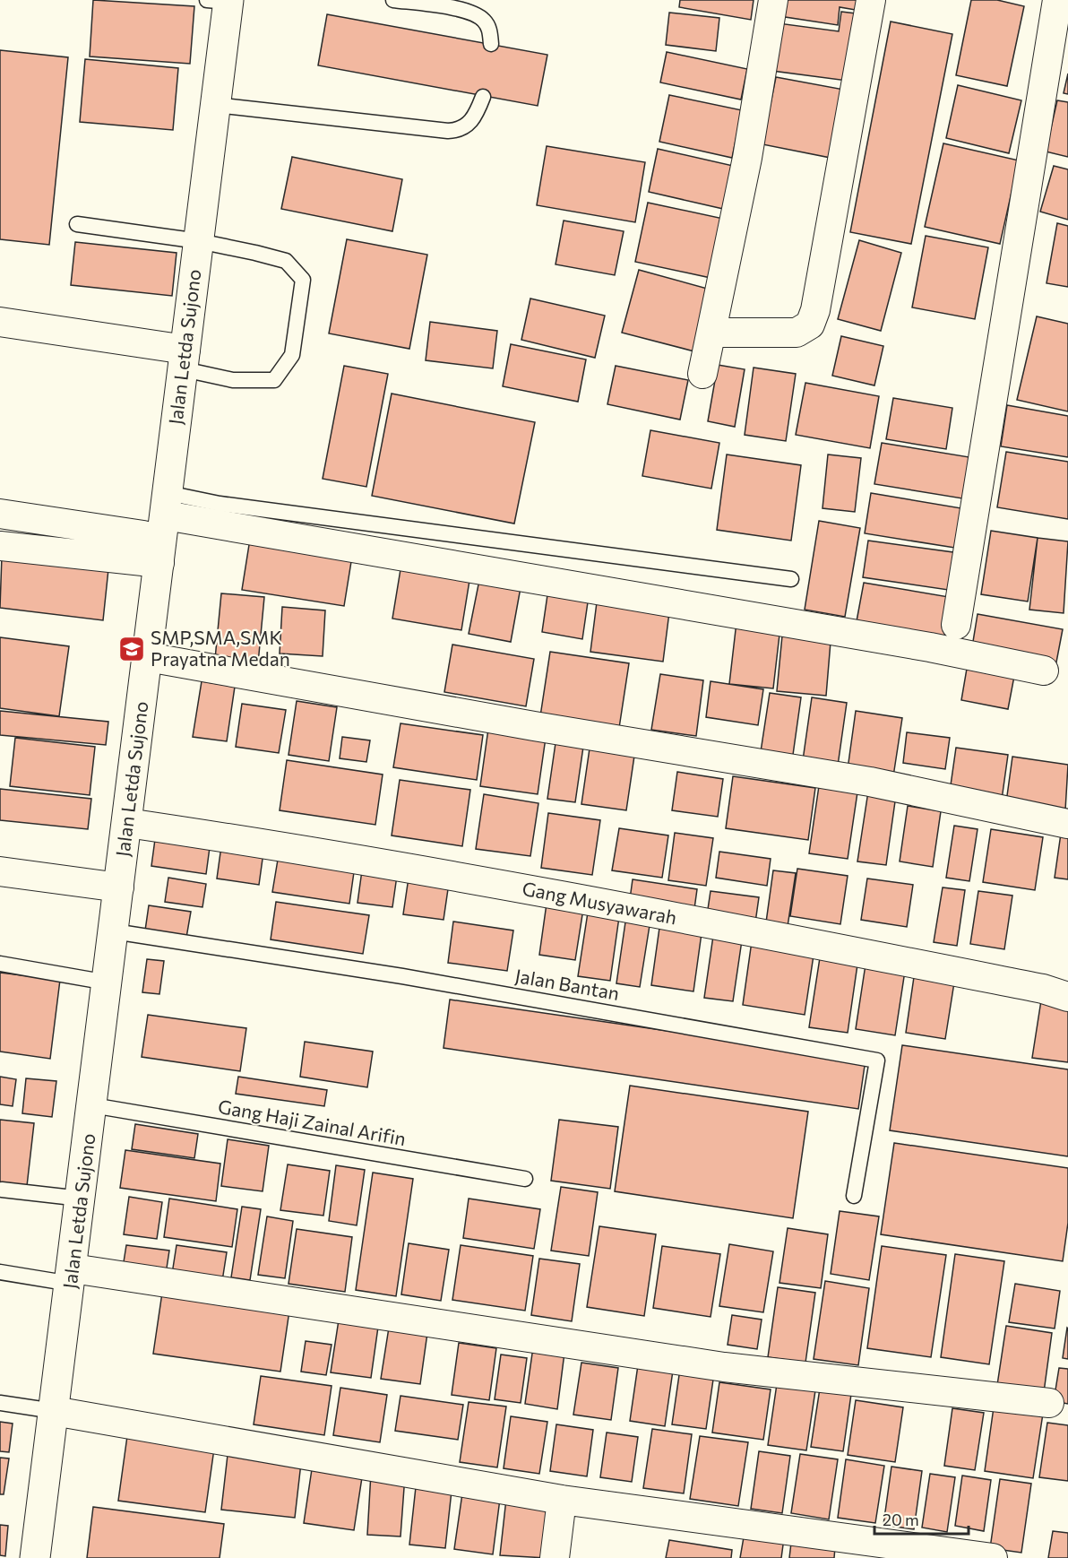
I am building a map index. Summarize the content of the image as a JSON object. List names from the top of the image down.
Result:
{
  "streets": {
    "highway": ["Jalan Letda Sujono"],
    "street": ["Gang Musyawarah"],
    "lane": ["Jalan Bantan", "Gang Haji Zainal Arifin"]
  },
  "crossings": [
    ["Jalan Letda Sujono", "Gang Musyawarah"],
    ["Jalan Letda Sujono", "Jalan Bantan"],
    ["Jalan Letda Sujono", "Gang Haji Zainal Arifin"]
  ],
  "places": {
    "school or university": ["SMP,SMA,SMK Prayatna Medan"]
  },
  "scale_bar": "20 m"
}
